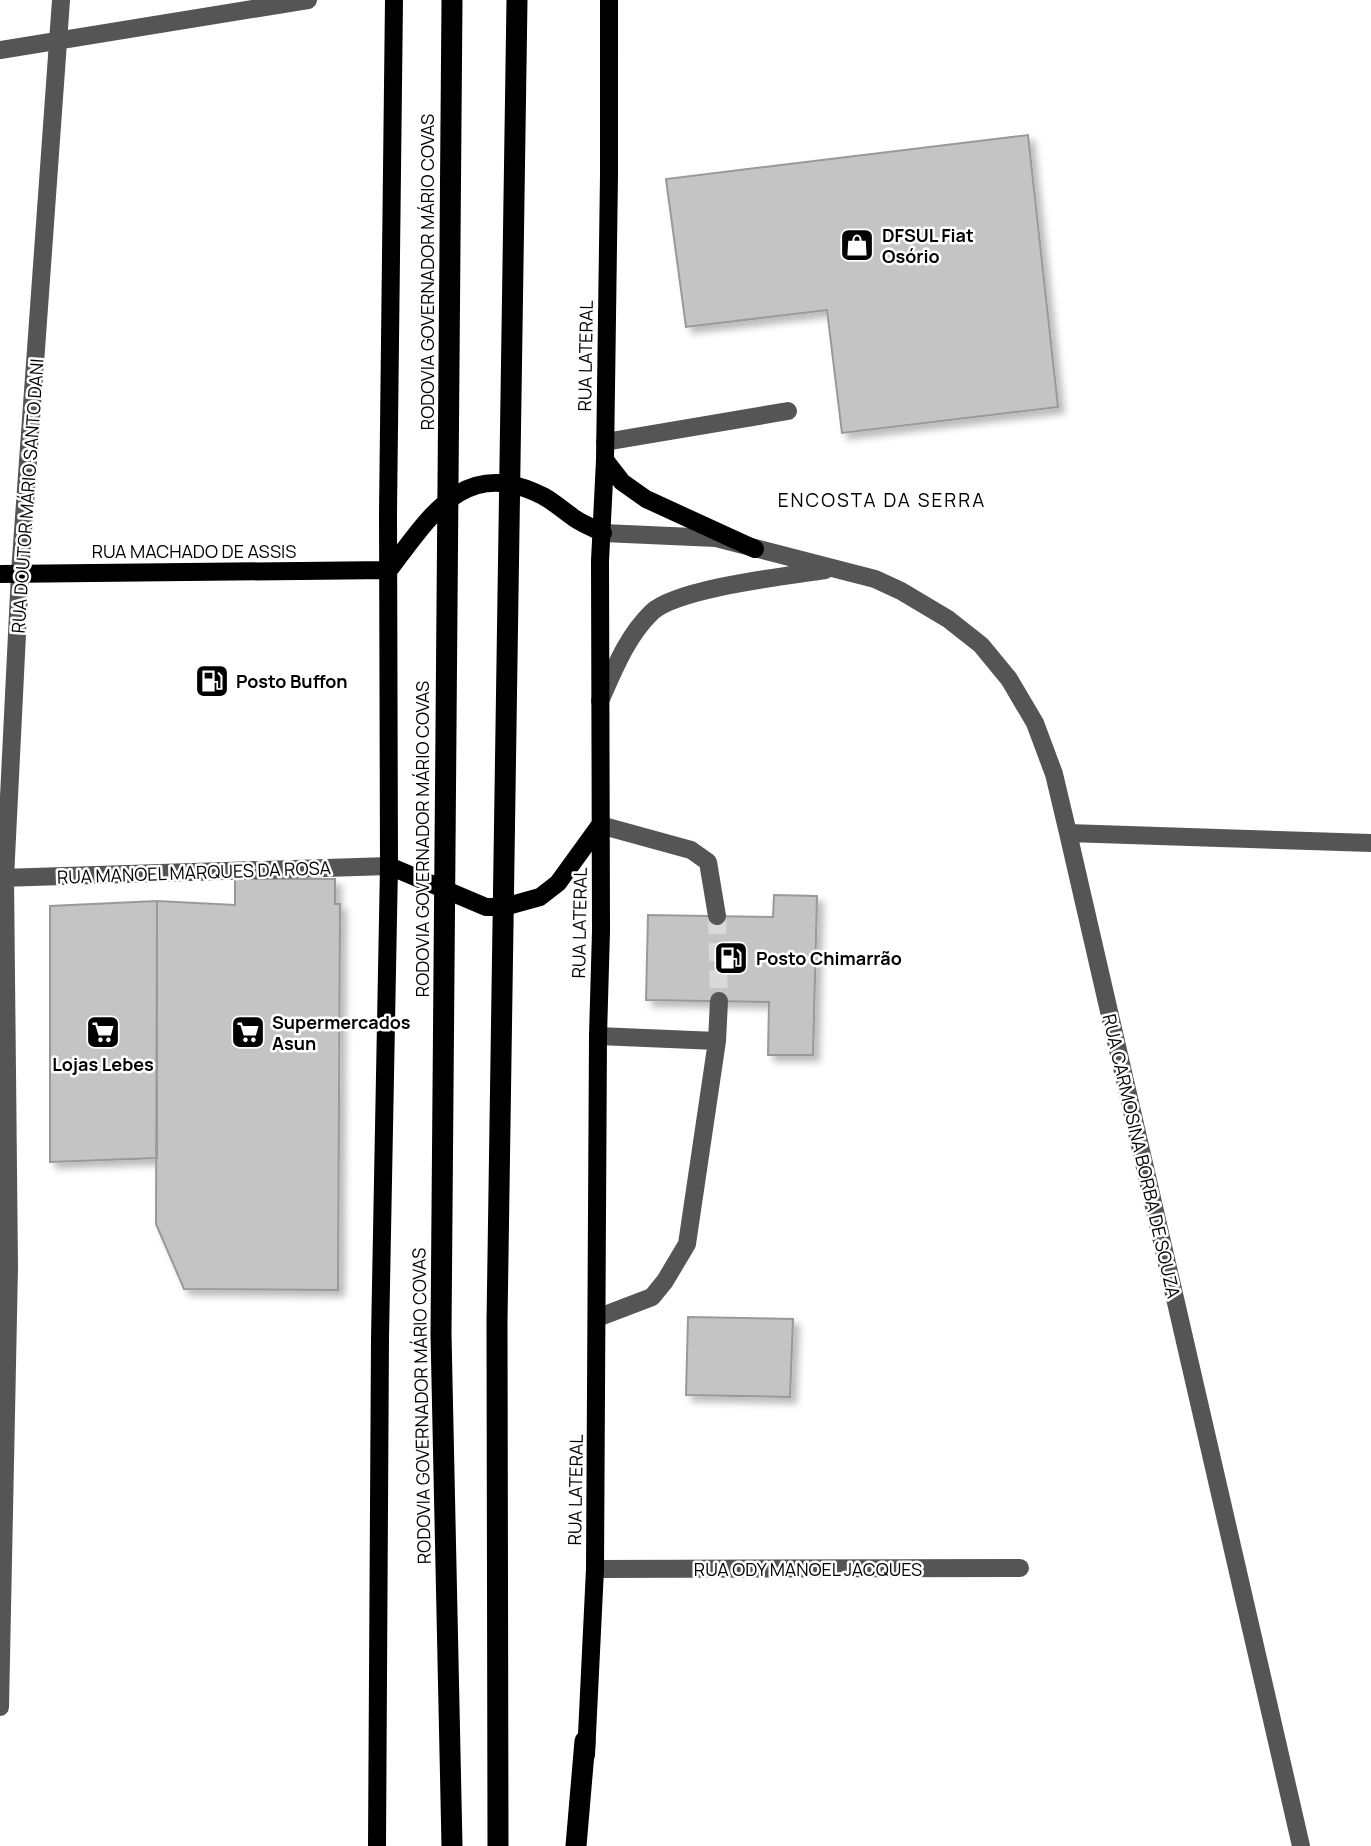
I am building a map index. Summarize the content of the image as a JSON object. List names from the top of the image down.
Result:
{
  "streets": {
    "highway": ["RODOVIA GOVERNADOR MÁRIO COVAS"],
    "main road": ["RUA LATERAL", "RUA MACHADO DE ASSIS"],
    "street": [
      "RUA DOUTOR MÁRIO SANTO DANI",
      "RUA MANOEL MARQUES DA ROSA",
      "RUA CARMOSINA BORBA DE SOUZA",
      "RUA ODY MANOEL JACQUES"
    ]
  },
  "crossings": [
    ["RUA LATERAL", "RUA CARMOSINA BORBA DE SOUZA"],
    ["RUA LATERAL", "RUA ODY MANOEL JACQUES"],
    ["RUA DOUTOR MÁRIO SANTO DANI", "RUA MACHADO DE ASSIS"],
    ["RUA DOUTOR MÁRIO SANTO DANI", "RUA MANOEL MARQUES DA ROSA"]
  ],
  "districts": ["ENCOSTA DA SERRA"],
  "places": {
    "shop": ["DFSUL Fiat Osório"],
    "fuel station": ["Posto Buffon", "Posto Chimarrão"],
    "supermarket": ["Lojas Lebes", "Supermercados Asun"]
  }
}
